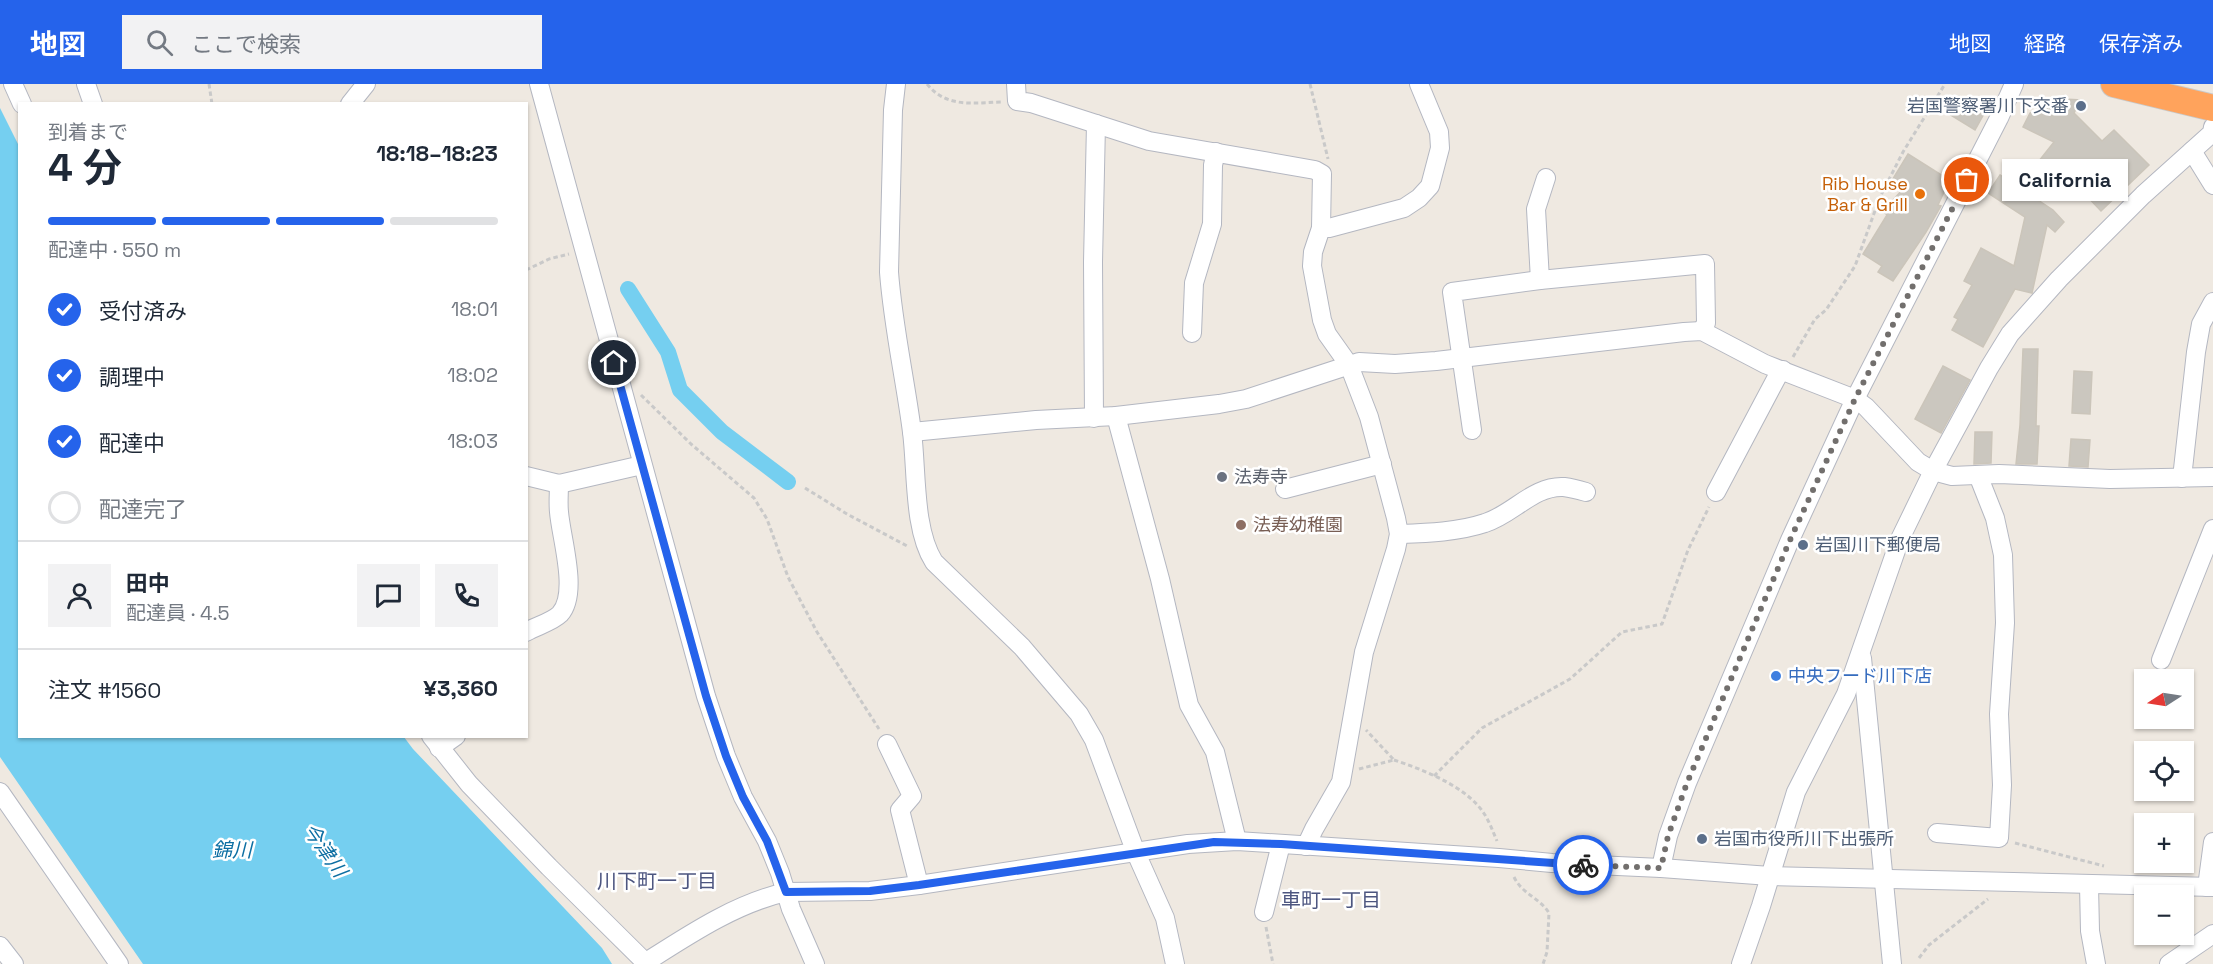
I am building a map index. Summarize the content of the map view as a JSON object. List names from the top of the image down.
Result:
{
  "districts": ["川下町一丁目", "車町一丁目"],
  "water": ["錦川", "今津川"],
  "places": [
    "岩国警察署川下交番",
    "California",
    "Rib House Bar & Grill",
    "法寿寺",
    "法寿幼稚園",
    "岩国川下郵便局",
    "中央フード川下店",
    "岩国市役所川下出張所"
  ],
  "north": "left",
  "page": {
    "header": "地図",
    "search": "ここで検索",
    "nav": ["地図", "経路", "保存済み"],
    "heading": ["4 分", "到着まで", "18:18–18:23"],
    "panel": [
      "田中",
      "配達員 · 4.5",
      "注文 #1560",
      "¥3,360"
    ],
    "bubble": "California",
    "bar": "配達中 · 550 m",
    "list": [
      ["受付済み", "18:01"],
      ["調理中", "18:02"],
      ["配達中", "18:03"],
      "配達完了"
    ],
    "map_buttons": ["+", "−"]
  }
}
